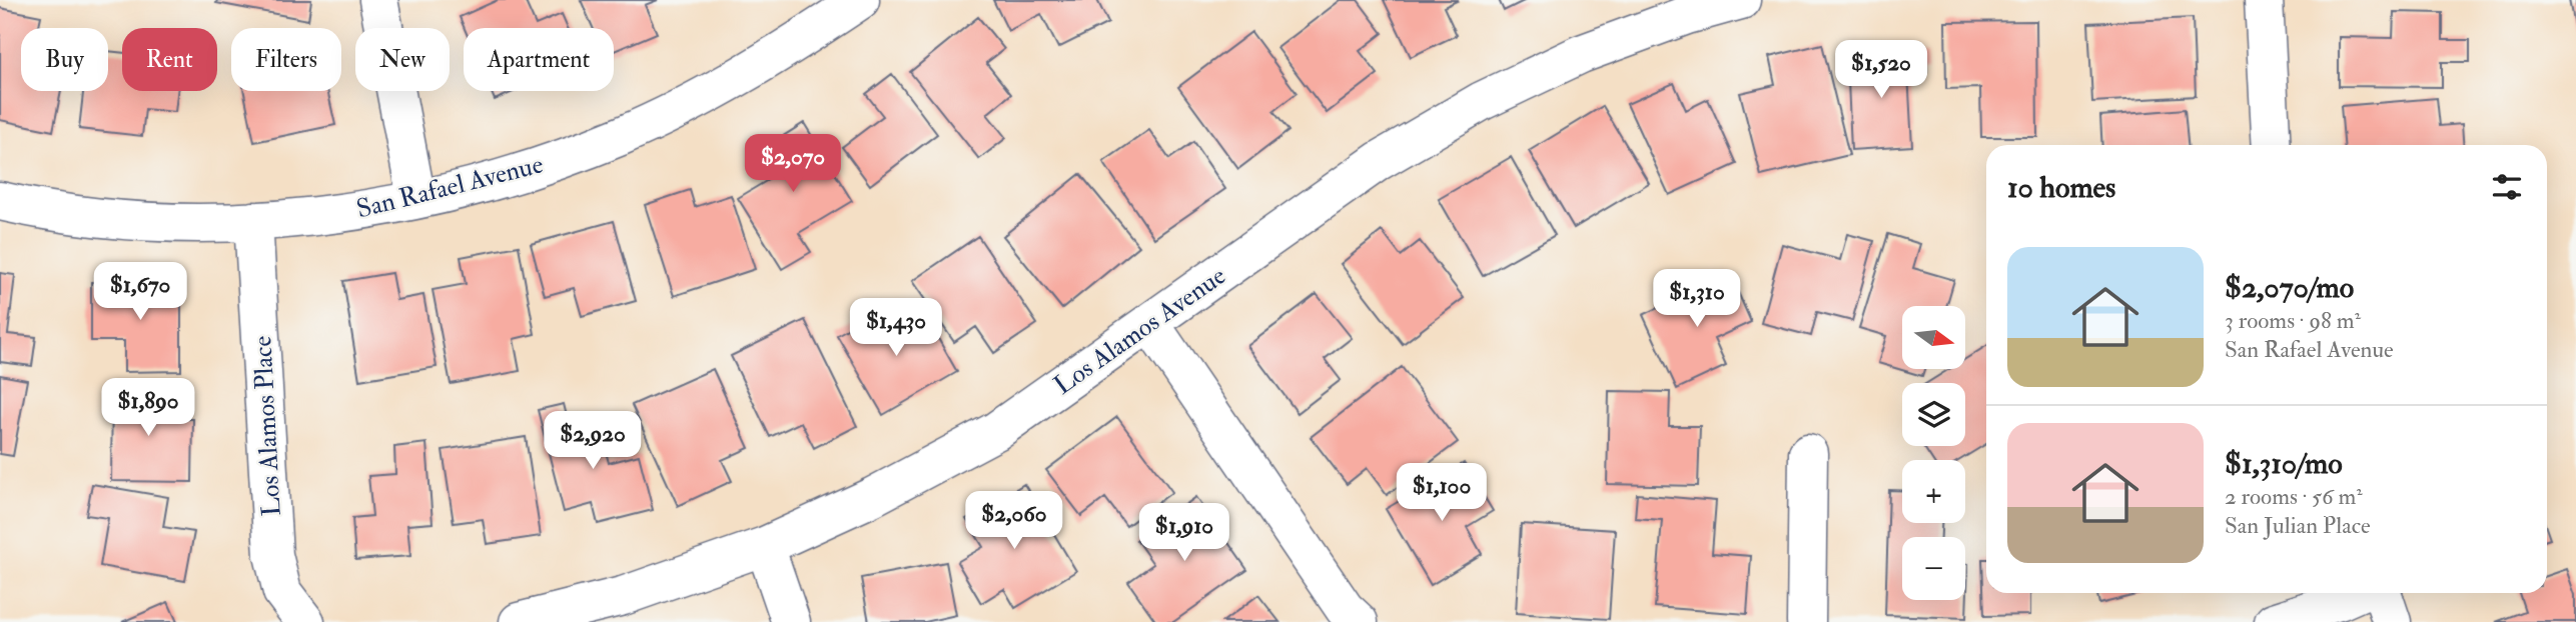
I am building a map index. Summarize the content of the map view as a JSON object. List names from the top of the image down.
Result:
{
  "streets": {
    "street": ["San Rafael Avenue", "Los Alamos Avenue", "Los Alamos Place"]
  },
  "crossings": [
    ["San Rafael Avenue", "Los Alamos Place"]
  ],
  "north": "right",
  "page": {
    "chip": [
      "Buy",
      "Rent",
      "Filters",
      "New",
      "Apartment"
    ],
    "price": [
      "$1,520",
      "$2,070",
      "$1,670",
      "$1,310",
      "$1,430",
      "$1,890",
      "$2,920",
      "$1,100",
      "$2,060",
      "$1,910"
    ],
    "heading": "10 homes",
    "list": [
      {
        "name": "$2,070/mo",
        "note": "3 rooms · 98 m² · San Rafael Avenue"
      },
      {
        "name": "$1,310/mo",
        "note": "2 rooms · 56 m² · San Julian Place"
      }
    ],
    "map_buttons": ["+", "−"]
  }
}
